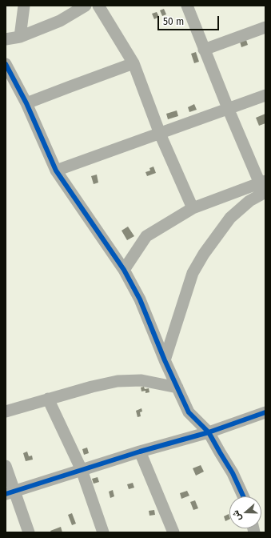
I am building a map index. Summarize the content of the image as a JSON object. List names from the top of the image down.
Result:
{
  "scale_bar": "50 m",
  "north": "left"
}
